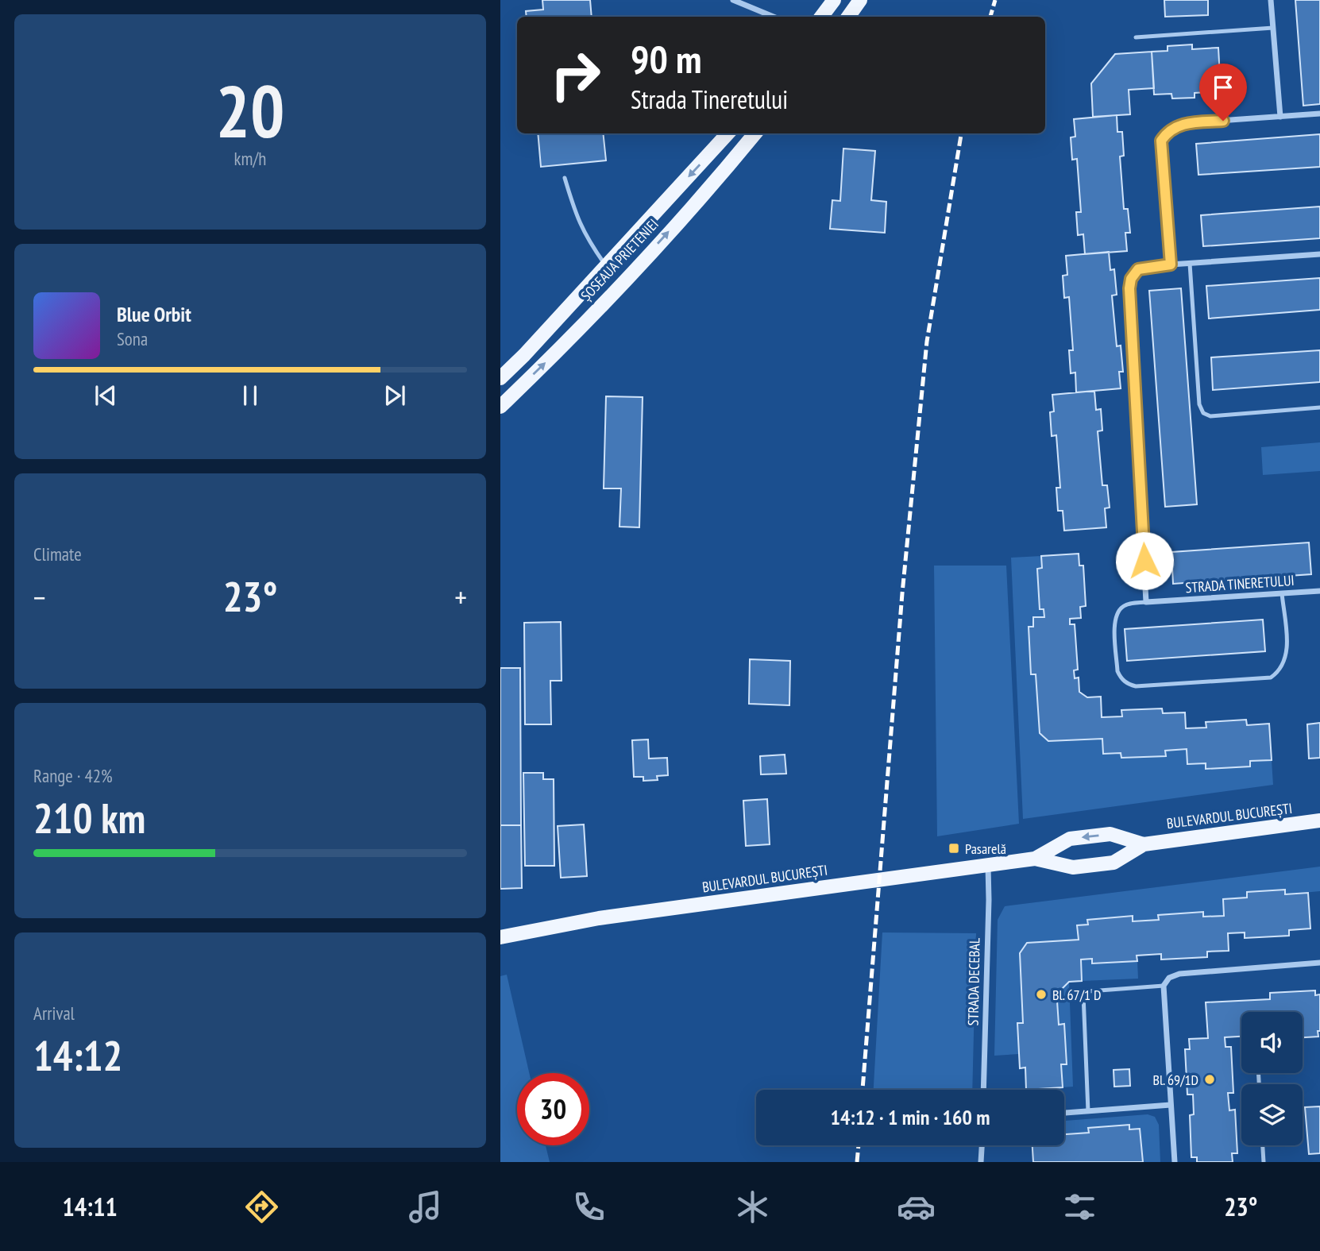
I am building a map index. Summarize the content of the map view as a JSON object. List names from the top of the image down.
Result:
{
  "streets": {
    "main road": ["ȘOSEAUA PRIETENIEI", "BULEVARDUL BUCUREȘTI"],
    "street": ["STRADA TINERETULUI", "STRADA DECEBAL"]
  },
  "crossings": [
    ["BULEVARDUL BUCUREȘTI", "STRADA DECEBAL"]
  ],
  "places": {
    "transit": ["Pasarelă"],
    "other": ["Bl. 67/1 D", "Bl. 69/1D"]
  },
  "page": {
    "tile": [
      ["20", "km/h"],
      "Climate",
      ["Range · 42%", "210 km"],
      ["Arrival", "14:12"]
    ],
    "turn": ["90 m", "Strada Tineretului"],
    "song": ["Blue Orbit", "Sona"],
    "heat": ["−", "23°", "+"],
    "limit": "30",
    "trip": "14:12 · 1 min · 160 m",
    "tabs": ["14:11", "23°"]
  }
}
